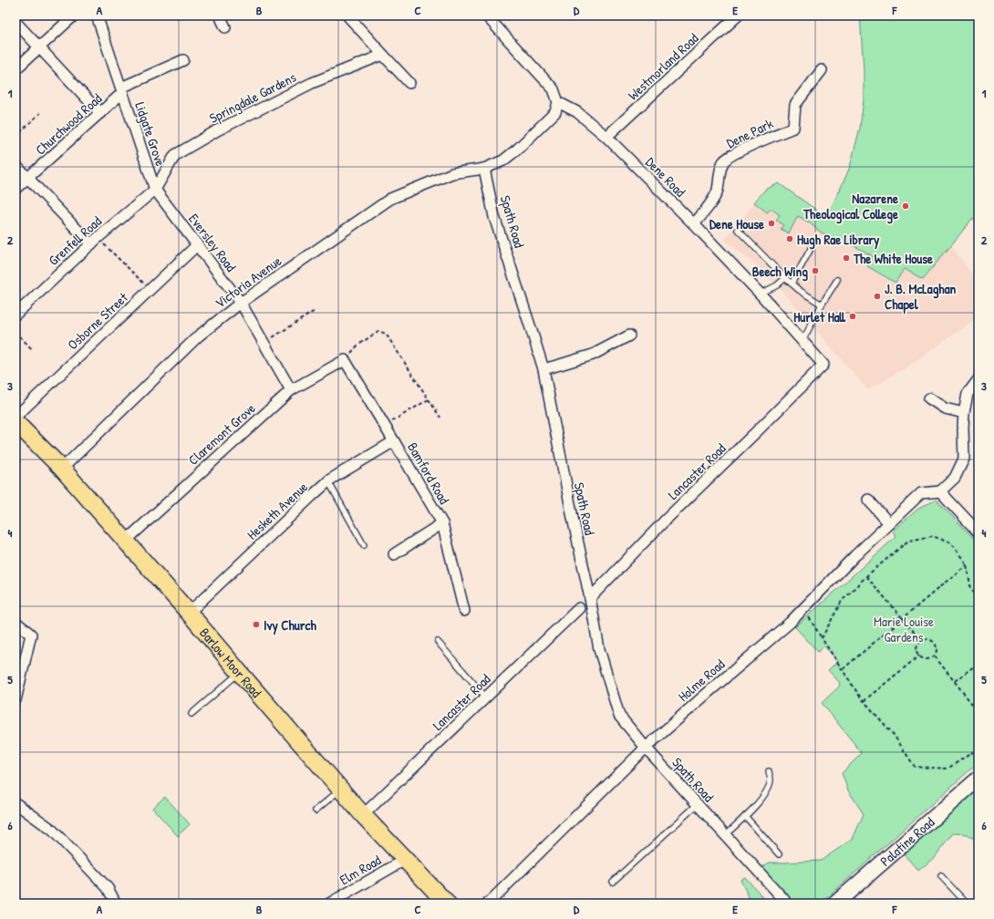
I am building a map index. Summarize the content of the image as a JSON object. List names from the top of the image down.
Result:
{
  "streets": {
    "main road": ["Barlow Moor Road", "Palatine Road"],
    "street": [
      "Westmorland Road",
      "Springdale Gardens",
      "Churchwood Road",
      "Dene Park",
      "Lidgate Grove",
      "Dene Road",
      "Spath Road",
      "Grenfell Road",
      "Eversley Road",
      "Victoria Avenue",
      "Osborne Street",
      "Claremont Grove",
      "Lancaster Road",
      "Bamford Road",
      "Hesketh Avenue",
      "Holme Road",
      "Elm Road"
    ]
  },
  "crossings": [
    ["Westmorland Road", "Dene Road"],
    ["Springdale Gardens", "Lidgate Grove"],
    ["Springdale Gardens", "Grenfell Road"],
    ["Springdale Gardens", "Eversley Road"],
    ["Churchwood Road", "Lidgate Grove"],
    ["Dene Park", "Dene Road"],
    ["Lidgate Grove", "Grenfell Road"],
    ["Lidgate Grove", "Eversley Road"],
    ["Dene Road", "Lancaster Road"],
    ["Spath Road", "Victoria Avenue"],
    ["Spath Road", "Lancaster Road"],
    ["Spath Road", "Holme Road"],
    ["Grenfell Road", "Eversley Road"],
    ["Eversley Road", "Victoria Avenue"],
    ["Eversley Road", "Osborne Street"],
    ["Eversley Road", "Claremont Grove"],
    ["Victoria Avenue", "Barlow Moor Road"],
    ["Claremont Grove", "Bamford Road"],
    ["Claremont Grove", "Barlow Moor Road"],
    ["Lancaster Road", "Barlow Moor Road"],
    ["Bamford Road", "Hesketh Avenue"],
    ["Hesketh Avenue", "Barlow Moor Road"],
    ["Barlow Moor Road", "Elm Road"]
  ],
  "parks": ["Marie Louise Gardens"],
  "places": [
    "Nazarene Theological College",
    "Dene House",
    "Hugh Rae Library",
    "The White House",
    "Beech Wing",
    "J. B. McLaghan Chapel",
    "Hurlet Hall",
    "Ivy Church"
  ],
  "grid": {
    "columns": [
      "A",
      "B",
      "C",
      "D",
      "E",
      "F"
    ],
    "rows": [
      "1",
      "2",
      "3",
      "4",
      "5",
      "6"
    ]
  }
}
